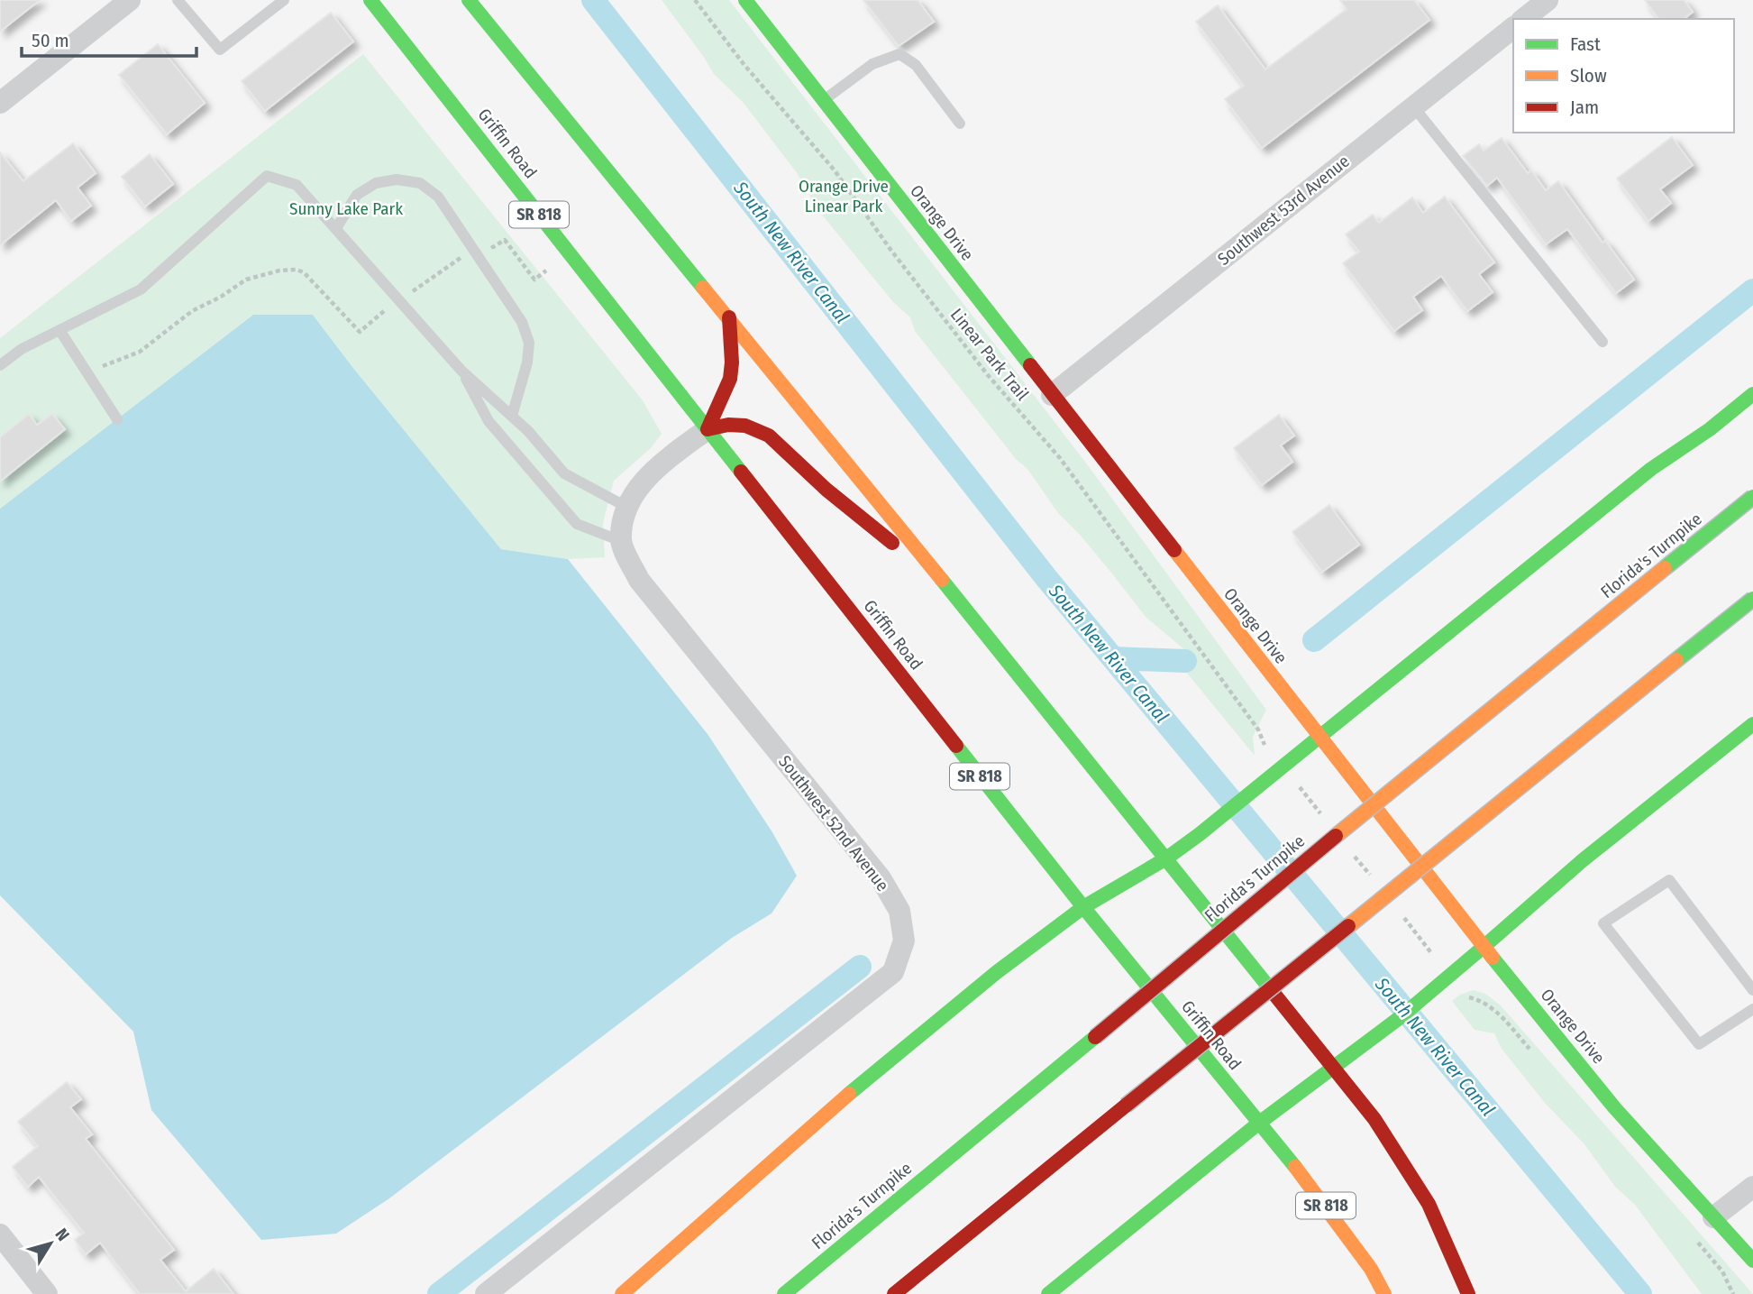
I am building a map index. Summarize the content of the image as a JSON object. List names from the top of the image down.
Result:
{
  "streets": {
    "main road": [
      "Griffin Road",
      "SR 818",
      "Orange Drive",
      "Florida's Turnpike"
    ],
    "street": ["Southwest 53rd Avenue", "Southwest 52nd Avenue"],
    "path": ["Linear Park Trail"]
  },
  "crossings": [
    ["Southwest 53rd Avenue", "Orange Drive"]
  ],
  "water": ["South New River Canal"],
  "parks": ["Orange Drive Linear Park", "Sunny Lake Park"],
  "legend": ["Fast", "Slow", "Jam"],
  "scale_bar": "50 m",
  "north": "top right"
}
